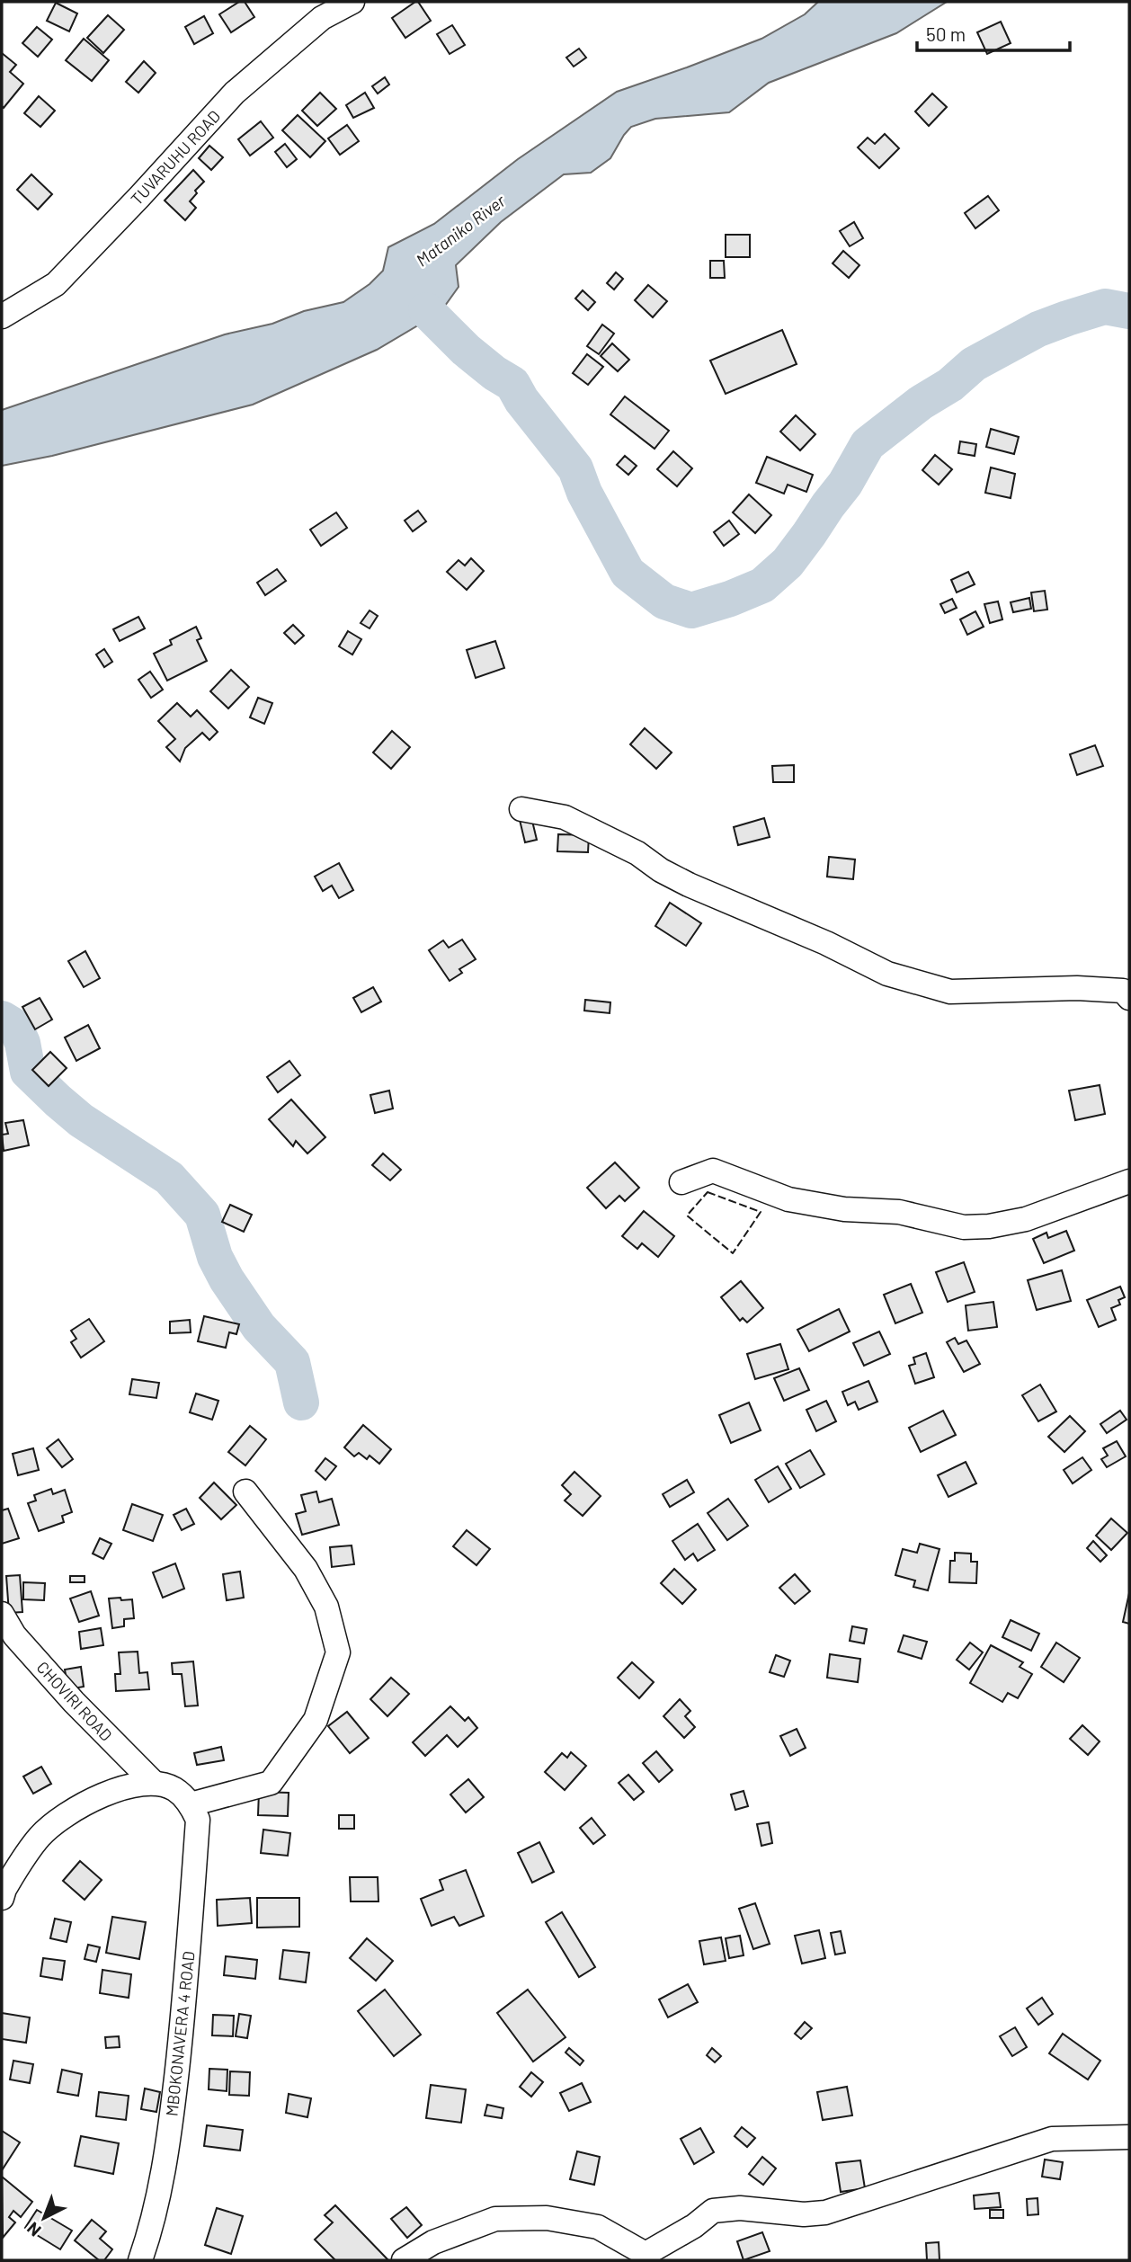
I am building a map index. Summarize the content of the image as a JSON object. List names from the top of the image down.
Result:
{
  "streets": {
    "street": ["TUVARUHU ROAD", "CHOVIRI ROAD", "MBOKONAVERA 4 ROAD"]
  },
  "water": ["Mataniko River"],
  "scale_bar": "50 m",
  "north": "bottom left"
}
